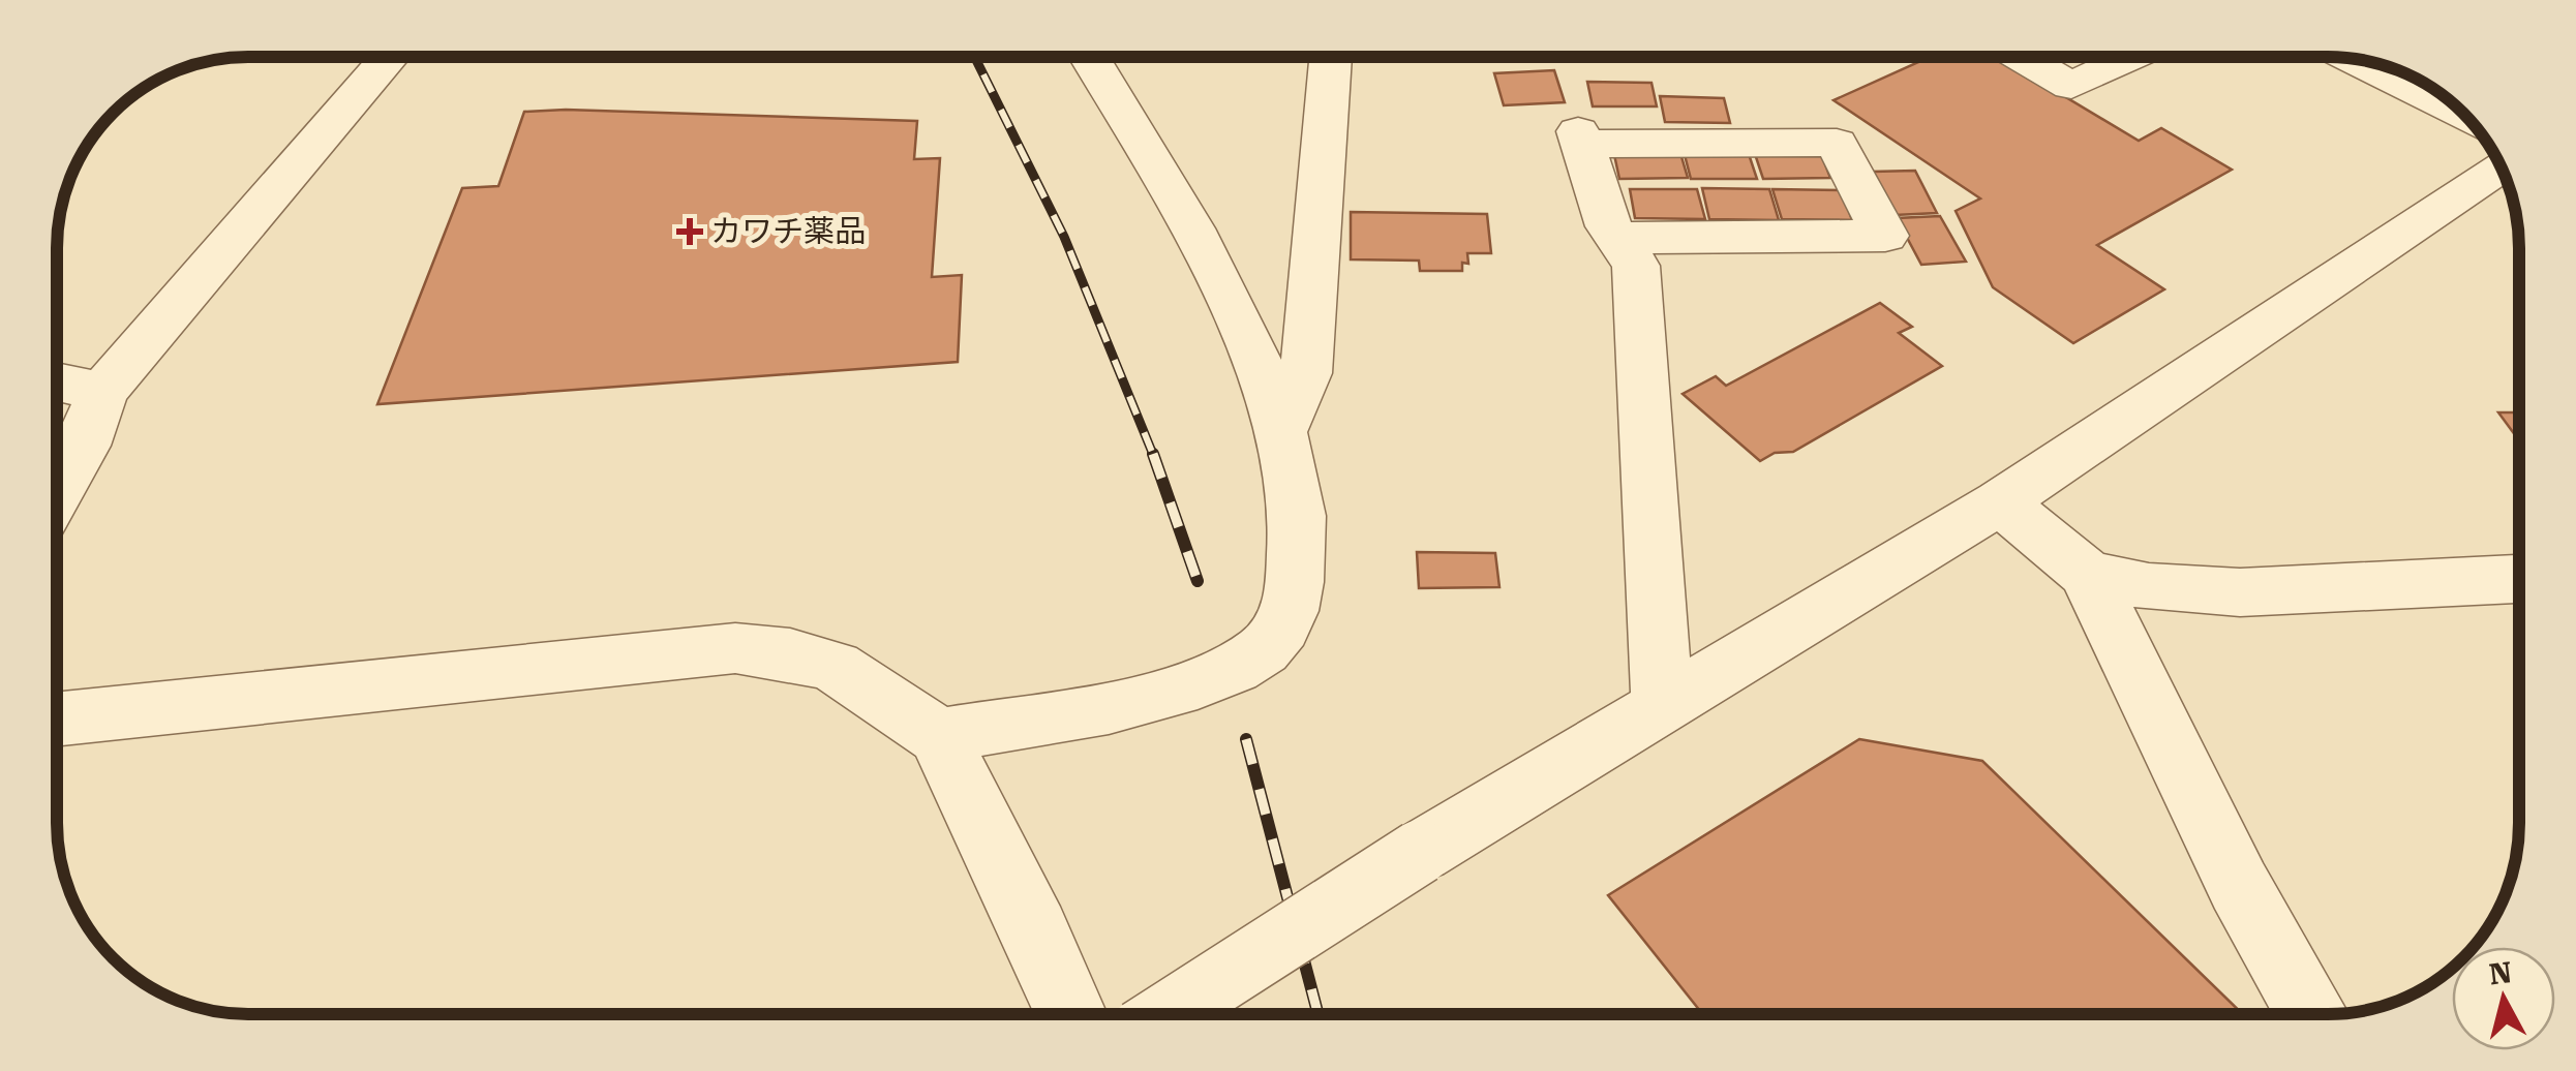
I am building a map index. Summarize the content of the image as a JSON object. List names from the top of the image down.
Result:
{
  "places": {
    "health": ["カワチ薬品"]
  },
  "north": "top"
}
